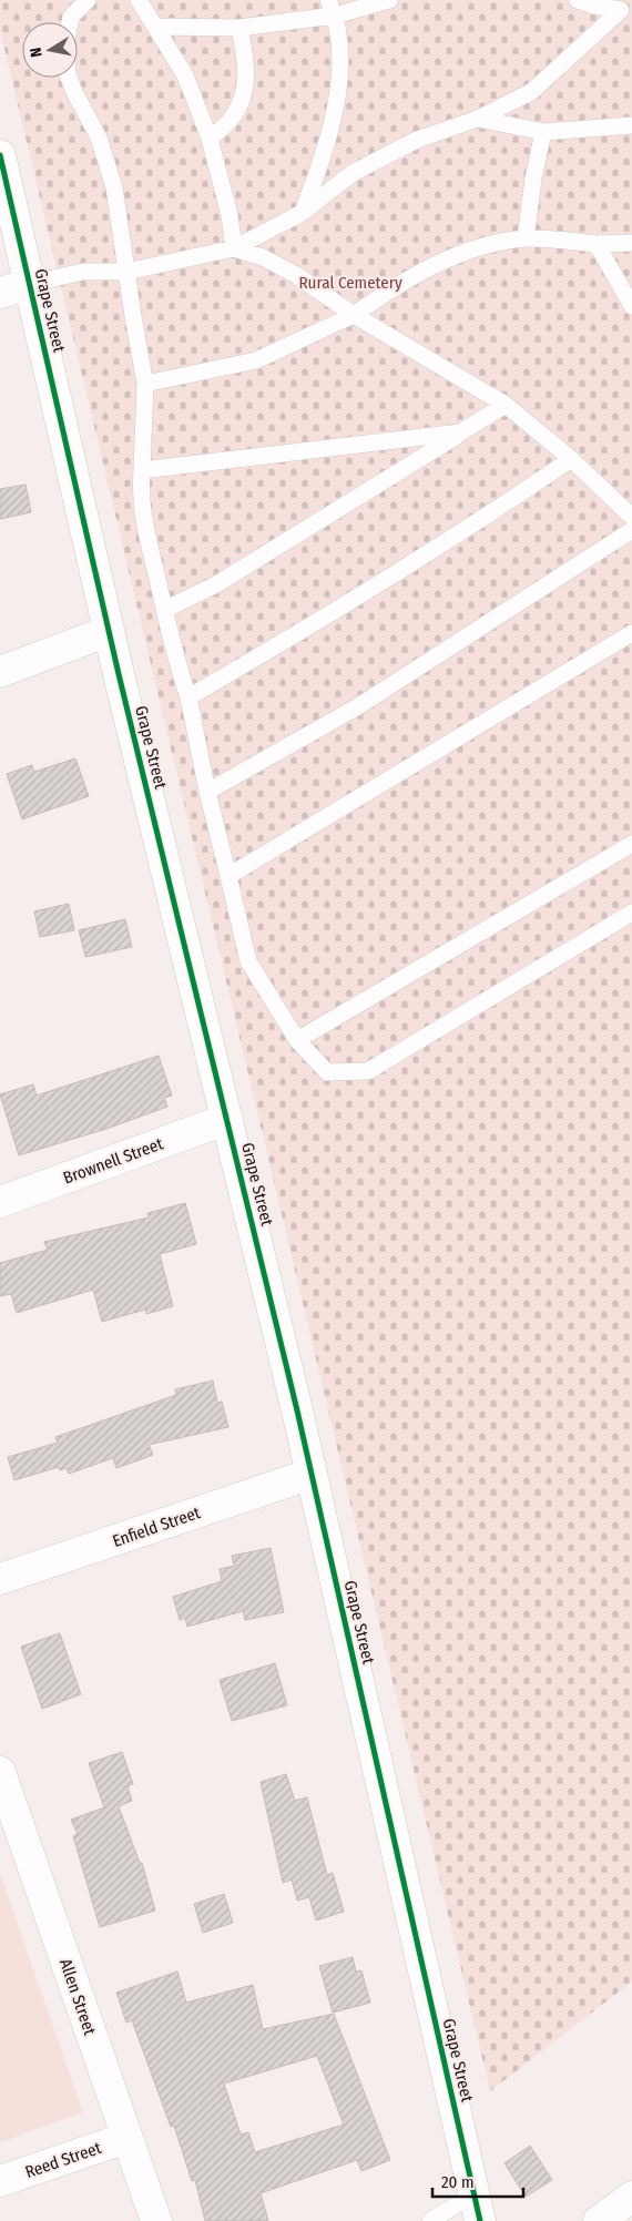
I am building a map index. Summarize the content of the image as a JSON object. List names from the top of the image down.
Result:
{
  "streets": {
    "street": [
      "Grape Street",
      "Brownell Street",
      "Enfield Street",
      "Allen Street",
      "Reed Street"
    ]
  },
  "crossings": [
    ["Grape Street", "Brownell Street"],
    ["Grape Street", "Enfield Street"],
    ["Allen Street", "Reed Street"]
  ],
  "parks": ["Rural Cemetery"],
  "scale_bar": "20 m",
  "north": "left"
}
